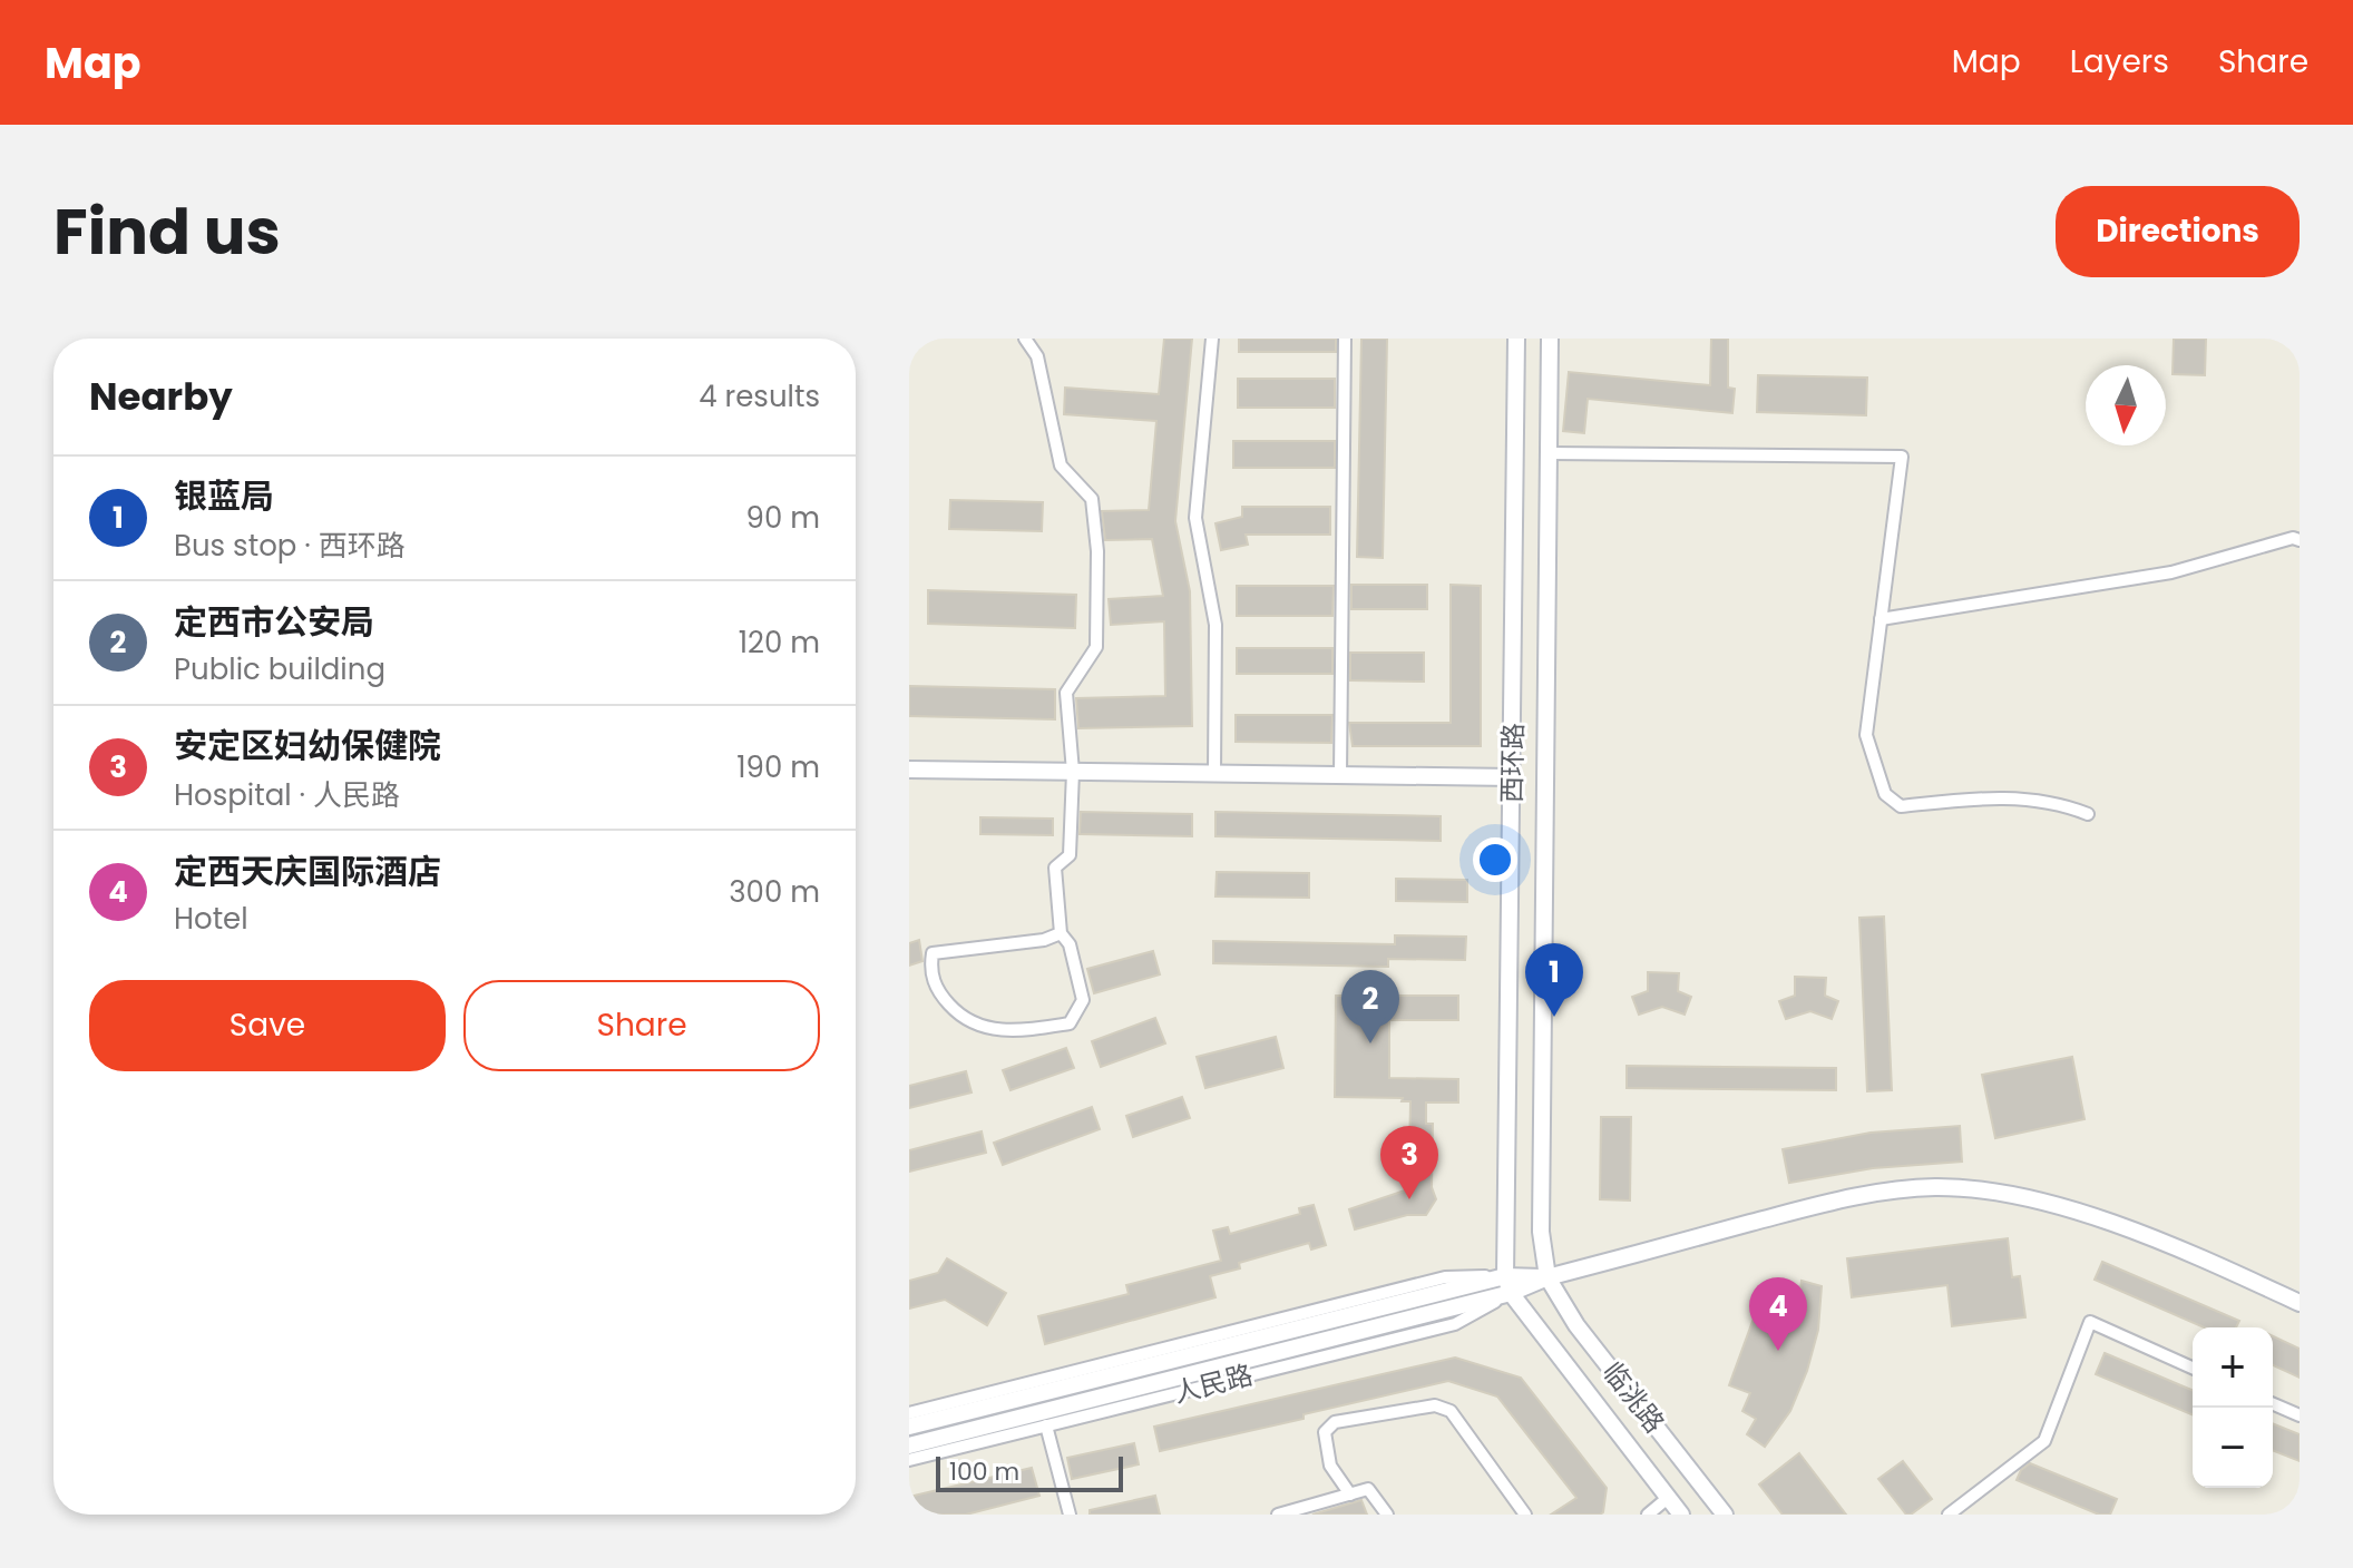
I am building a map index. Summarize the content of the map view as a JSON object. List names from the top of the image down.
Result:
{
  "streets": {
    "main road": ["西环路", "人民路", "临洮路"]
  },
  "crossings": [
    ["西环路", "人民路"],
    ["西环路", "临洮路"],
    ["人民路", "临洮路"]
  ],
  "scale_bar": "100 m",
  "north": "bottom",
  "page": {
    "header": "Map",
    "nav": ["Map", "Layers", "Share"],
    "title": "Find us",
    "buttons": [
      "Directions",
      ["Save", "Share"]
    ],
    "heading": ["Nearby", "4 results"],
    "list": [
      {
        "mark": "1",
        "name": "银蓝局",
        "note": "Bus stop · 西环路",
        "value": "90 m"
      },
      {
        "mark": "2",
        "name": "定西市公安局",
        "note": "Public building",
        "value": "120 m"
      },
      {
        "mark": "3",
        "name": "安定区妇幼保健院",
        "note": "Hospital · 人民路",
        "value": "190 m"
      },
      {
        "mark": "4",
        "name": "定西天庆国际酒店",
        "note": "Hotel",
        "value": "300 m"
      }
    ],
    "pins": [
      "1",
      "2",
      "3",
      "4"
    ],
    "map_buttons": ["+", "−"],
    "scale": "100 m"
  }
}
